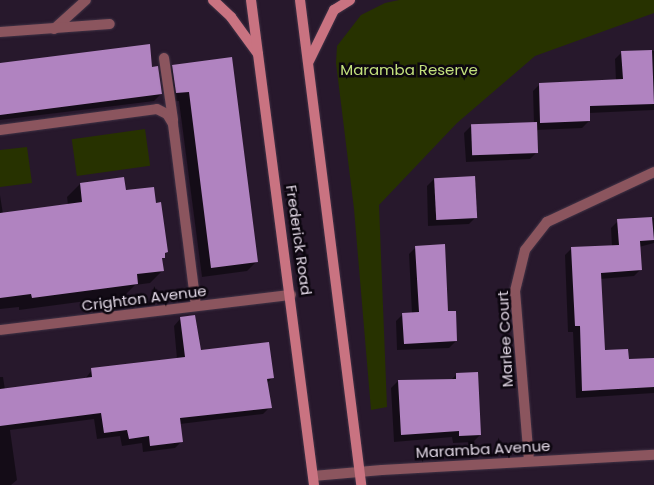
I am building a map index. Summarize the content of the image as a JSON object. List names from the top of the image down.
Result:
{
  "streets": {
    "main road": ["Frederick Road"],
    "street": ["Crighton Avenue", "Marlee Court", "Maramba Avenue"]
  },
  "crossings": [
    ["Frederick Road", "Crighton Avenue"],
    ["Frederick Road", "Maramba Avenue"],
    ["Marlee Court", "Maramba Avenue"]
  ],
  "parks": ["Maramba Reserve"]
}
